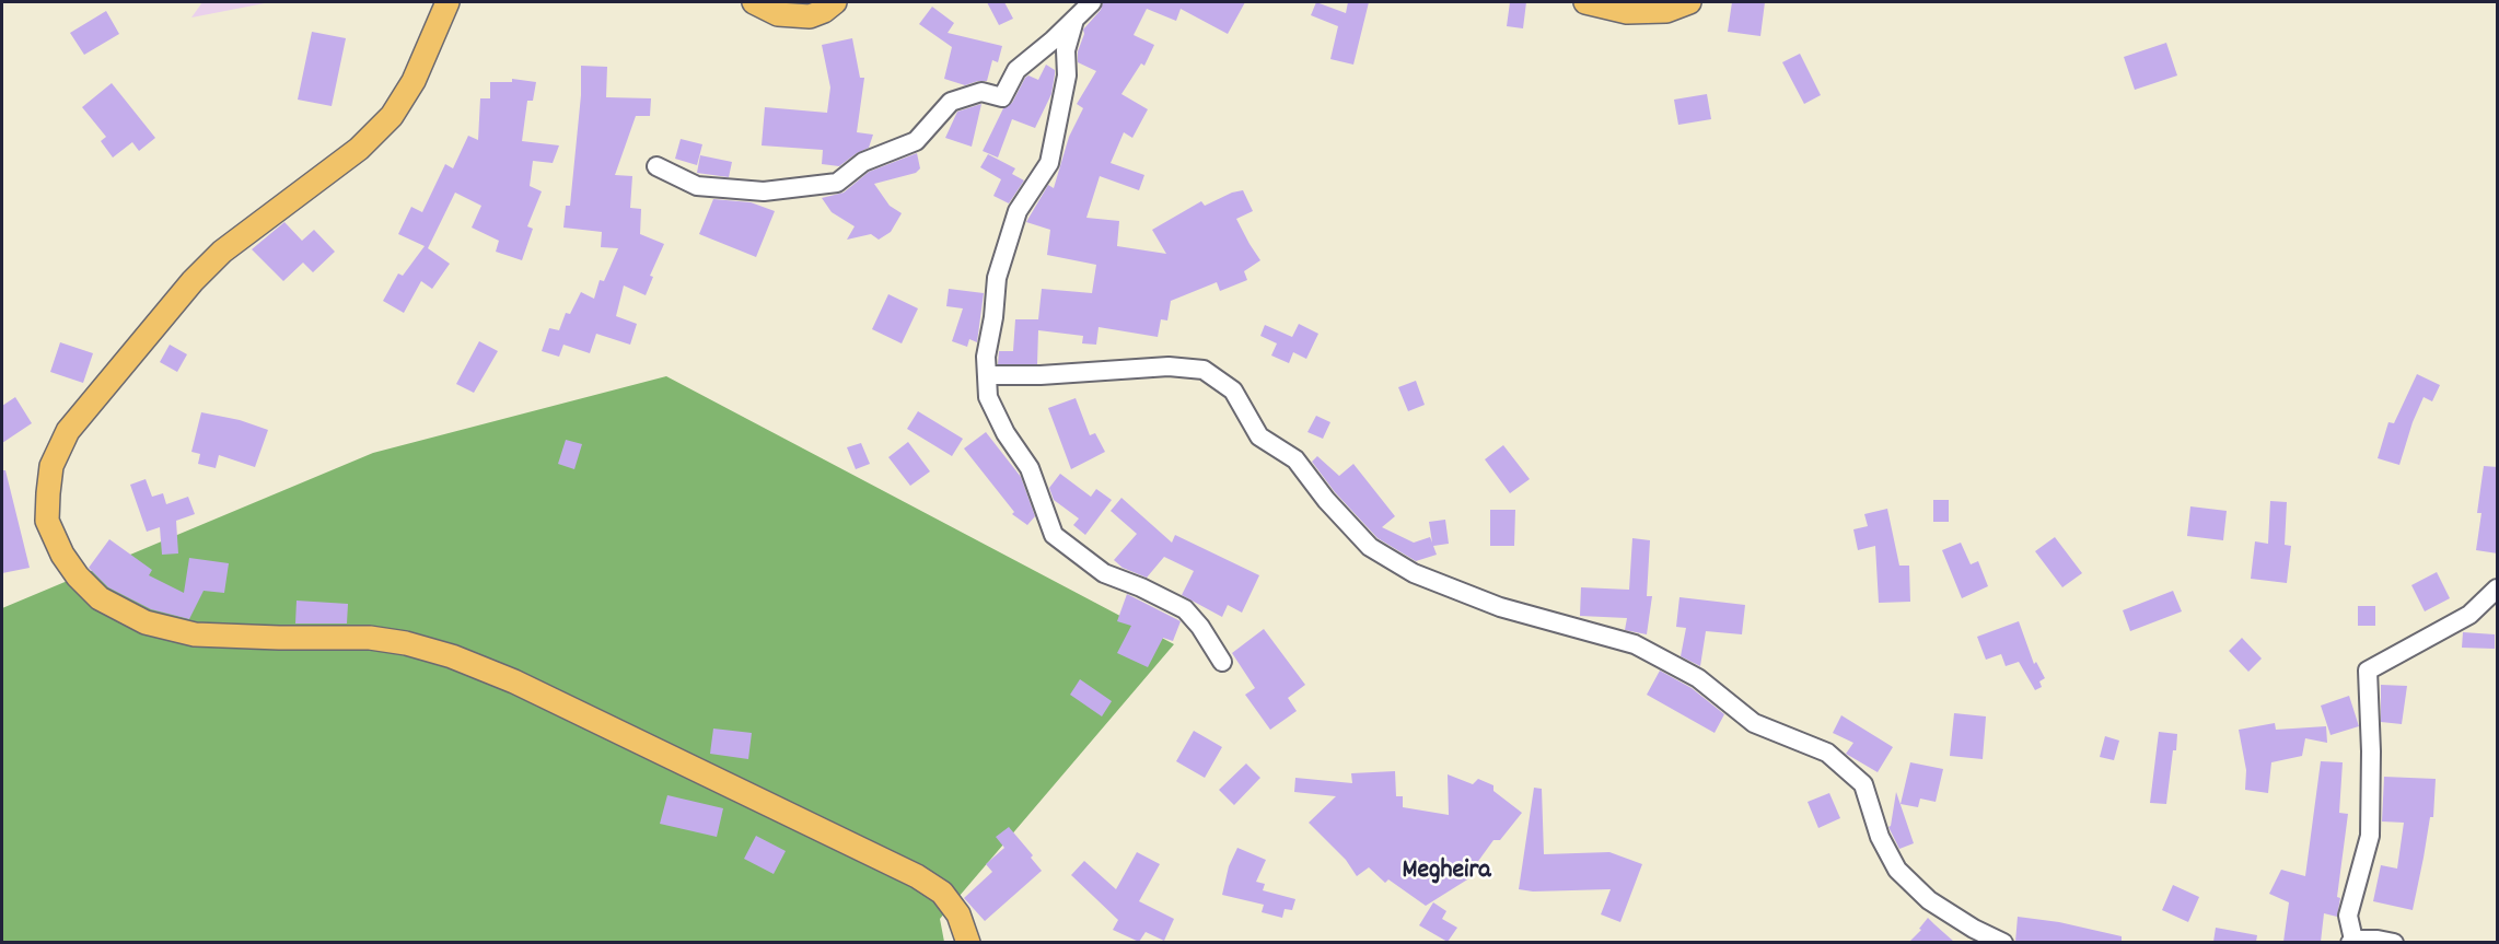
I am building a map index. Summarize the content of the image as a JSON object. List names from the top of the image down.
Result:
{
  "districts": ["Megheira"]
}
